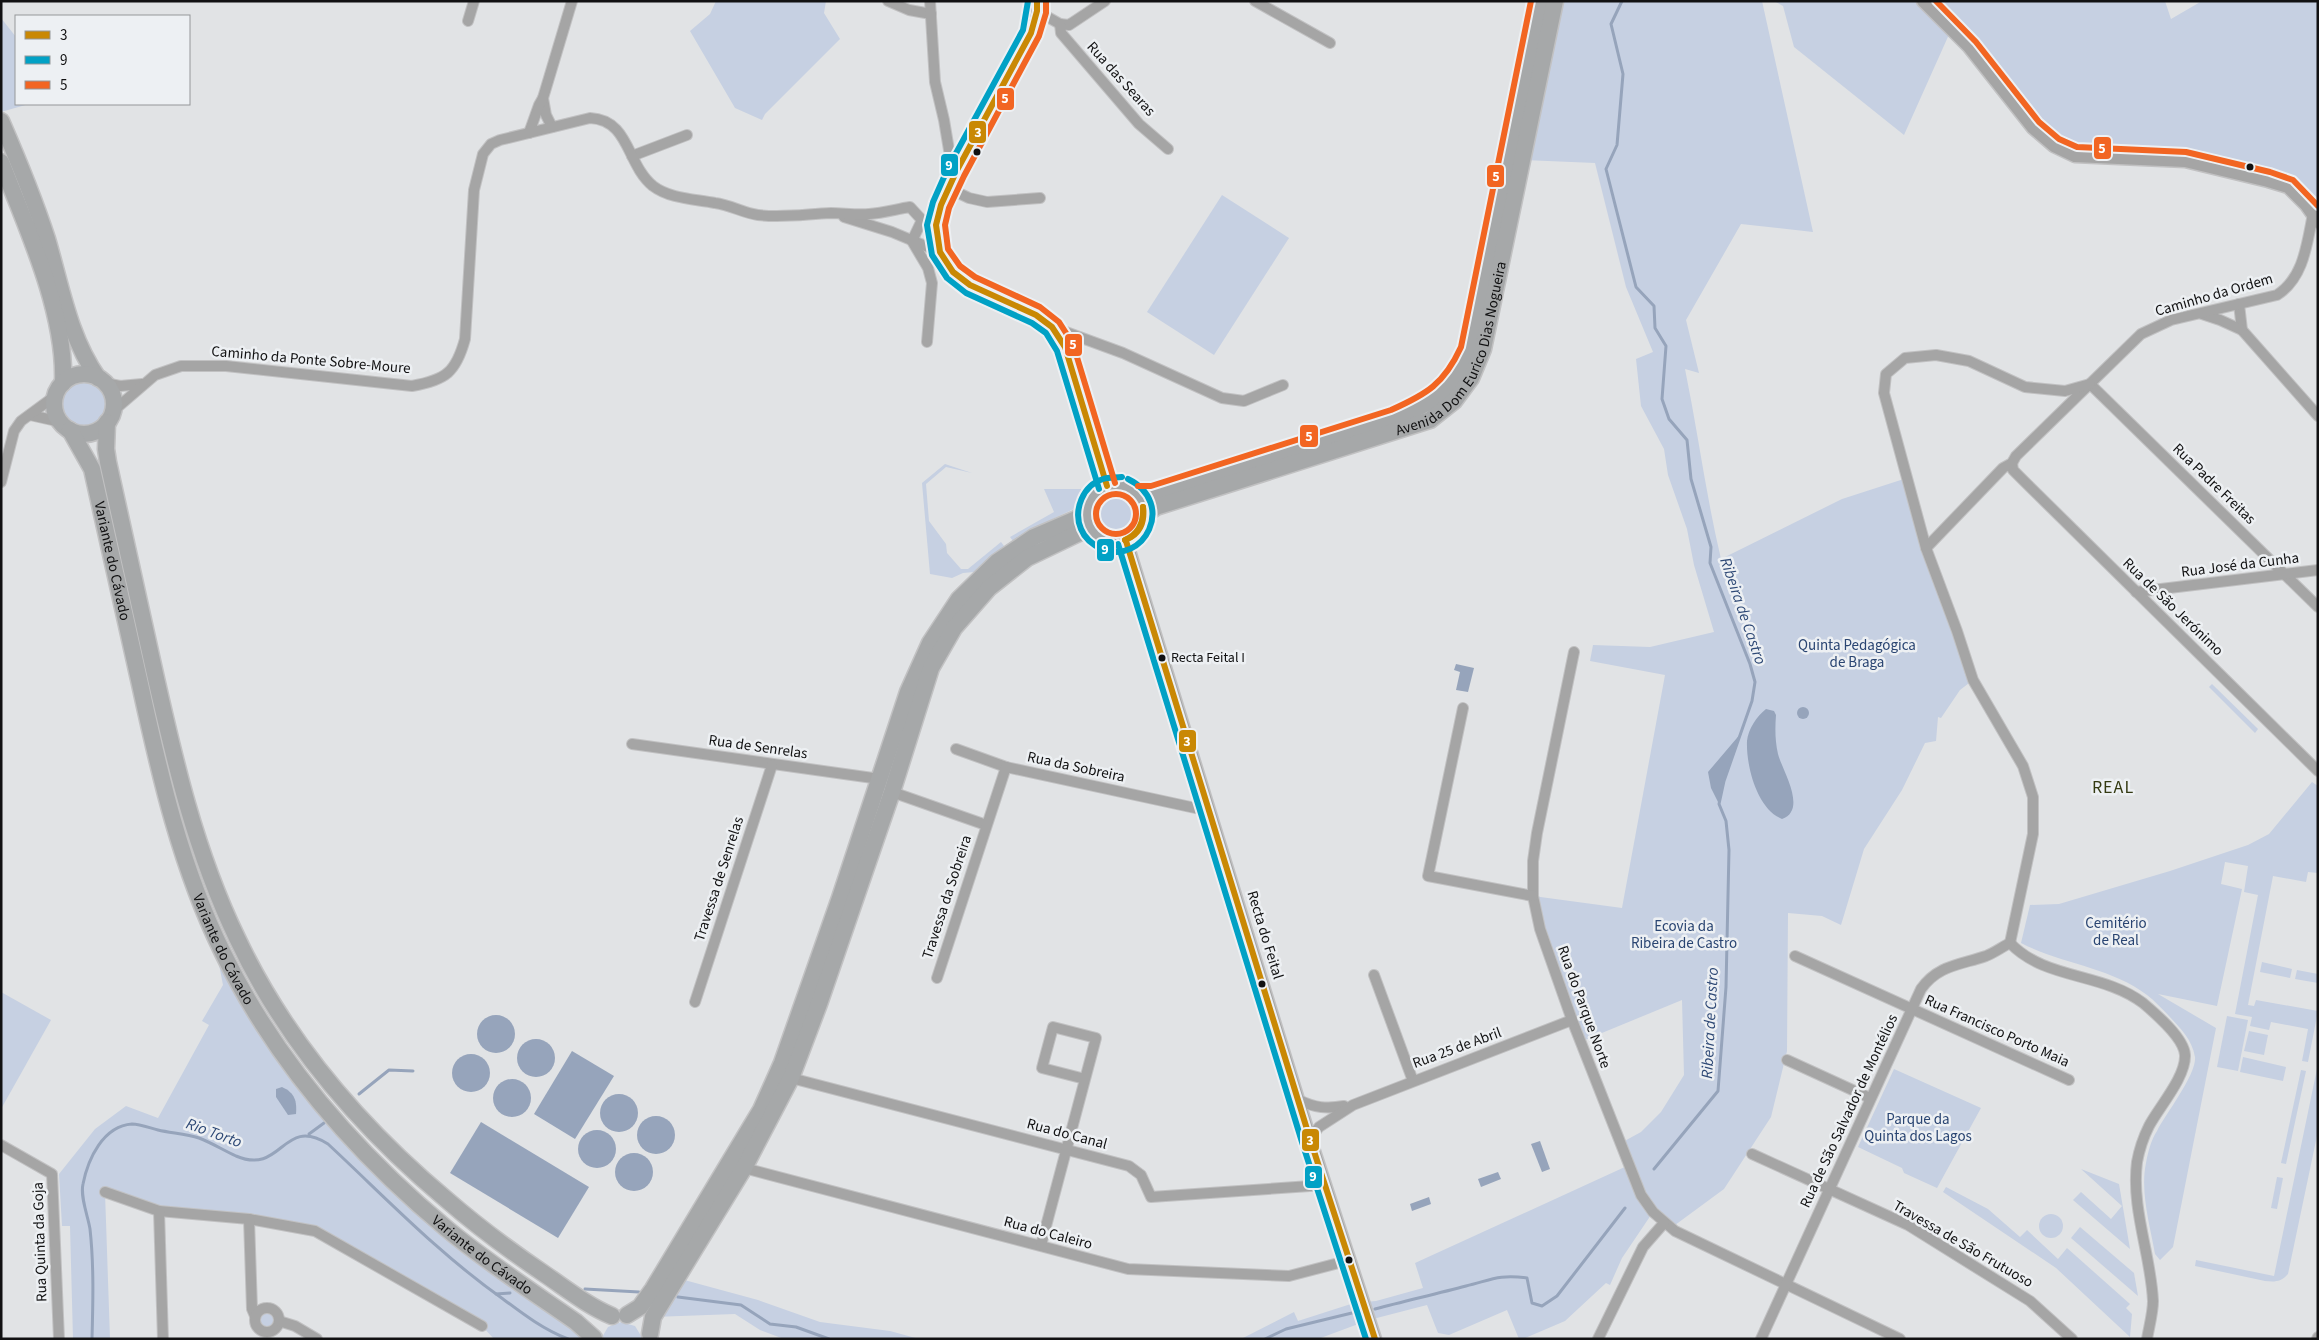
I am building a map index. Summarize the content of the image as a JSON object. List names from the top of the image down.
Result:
{
  "streets": {
    "main road": ["Avenida Dom Eurico Dias Nogueira", "Variante do Cávado"],
    "street": [
      "Rua das Searas",
      "Caminho da Ordem",
      "Caminho da Ponte Sobre-Moure",
      "Rua Padre Freitas",
      "Rua José da Cunha",
      "Rua de São Jerónimo",
      "Rua de Senrelas",
      "Rua da Sobreira",
      "Travessa de Senrelas",
      "Travessa da Sobreira",
      "Recta do Feital",
      "Rua do Parque Norte",
      "Rua Francisco Porto Maia",
      "Rua 25 de Abril",
      "Rua de São Salvador de Montélios",
      "Rua do Canal",
      "Rua do Caleiro",
      "Rua Quinta da Goja",
      "Travessa de São Frutuoso"
    ]
  },
  "crossings": [
    ["Caminho da Ordem", "Rua Padre Freitas"],
    ["Caminho da Ordem", "Rua de São Jerónimo"],
    ["Avenida Dom Eurico Dias Nogueira", "Recta do Feital"],
    ["Caminho da Ponte Sobre-Moure", "Variante do Cávado"],
    ["Rua Padre Freitas", "Rua José da Cunha"],
    ["Rua José da Cunha", "Rua de São Jerónimo"],
    ["Rua de Senrelas", "Travessa de Senrelas"],
    ["Rua da Sobreira", "Travessa da Sobreira"],
    ["Rua da Sobreira", "Recta do Feital"],
    ["Recta do Feital", "Rua 25 de Abril"],
    ["Recta do Feital", "Rua do Canal"],
    ["Recta do Feital", "Rua do Caleiro"],
    ["Rua do Parque Norte", "Rua 25 de Abril"],
    ["Rua do Parque Norte", "Rua de São Salvador de Montélios"],
    ["Rua Francisco Porto Maia", "Rua de São Salvador de Montélios"],
    ["Rua de São Salvador de Montélios", "Travessa de São Frutuoso"]
  ],
  "districts": ["REAL"],
  "water": ["Ribeira de Castro", "Rio Torto"],
  "parks": [
    "Quinta Pedagógica de Braga",
    "Cemitério de Real",
    "Ecovia da Ribeira de Castro",
    "Parque da Quinta dos Lagos"
  ],
  "places": ["Recta Feital I"],
  "lines": ["transit line 3", "transit line 9", "transit line 5"],
  "legend": ["3", "9", "5"]
}
